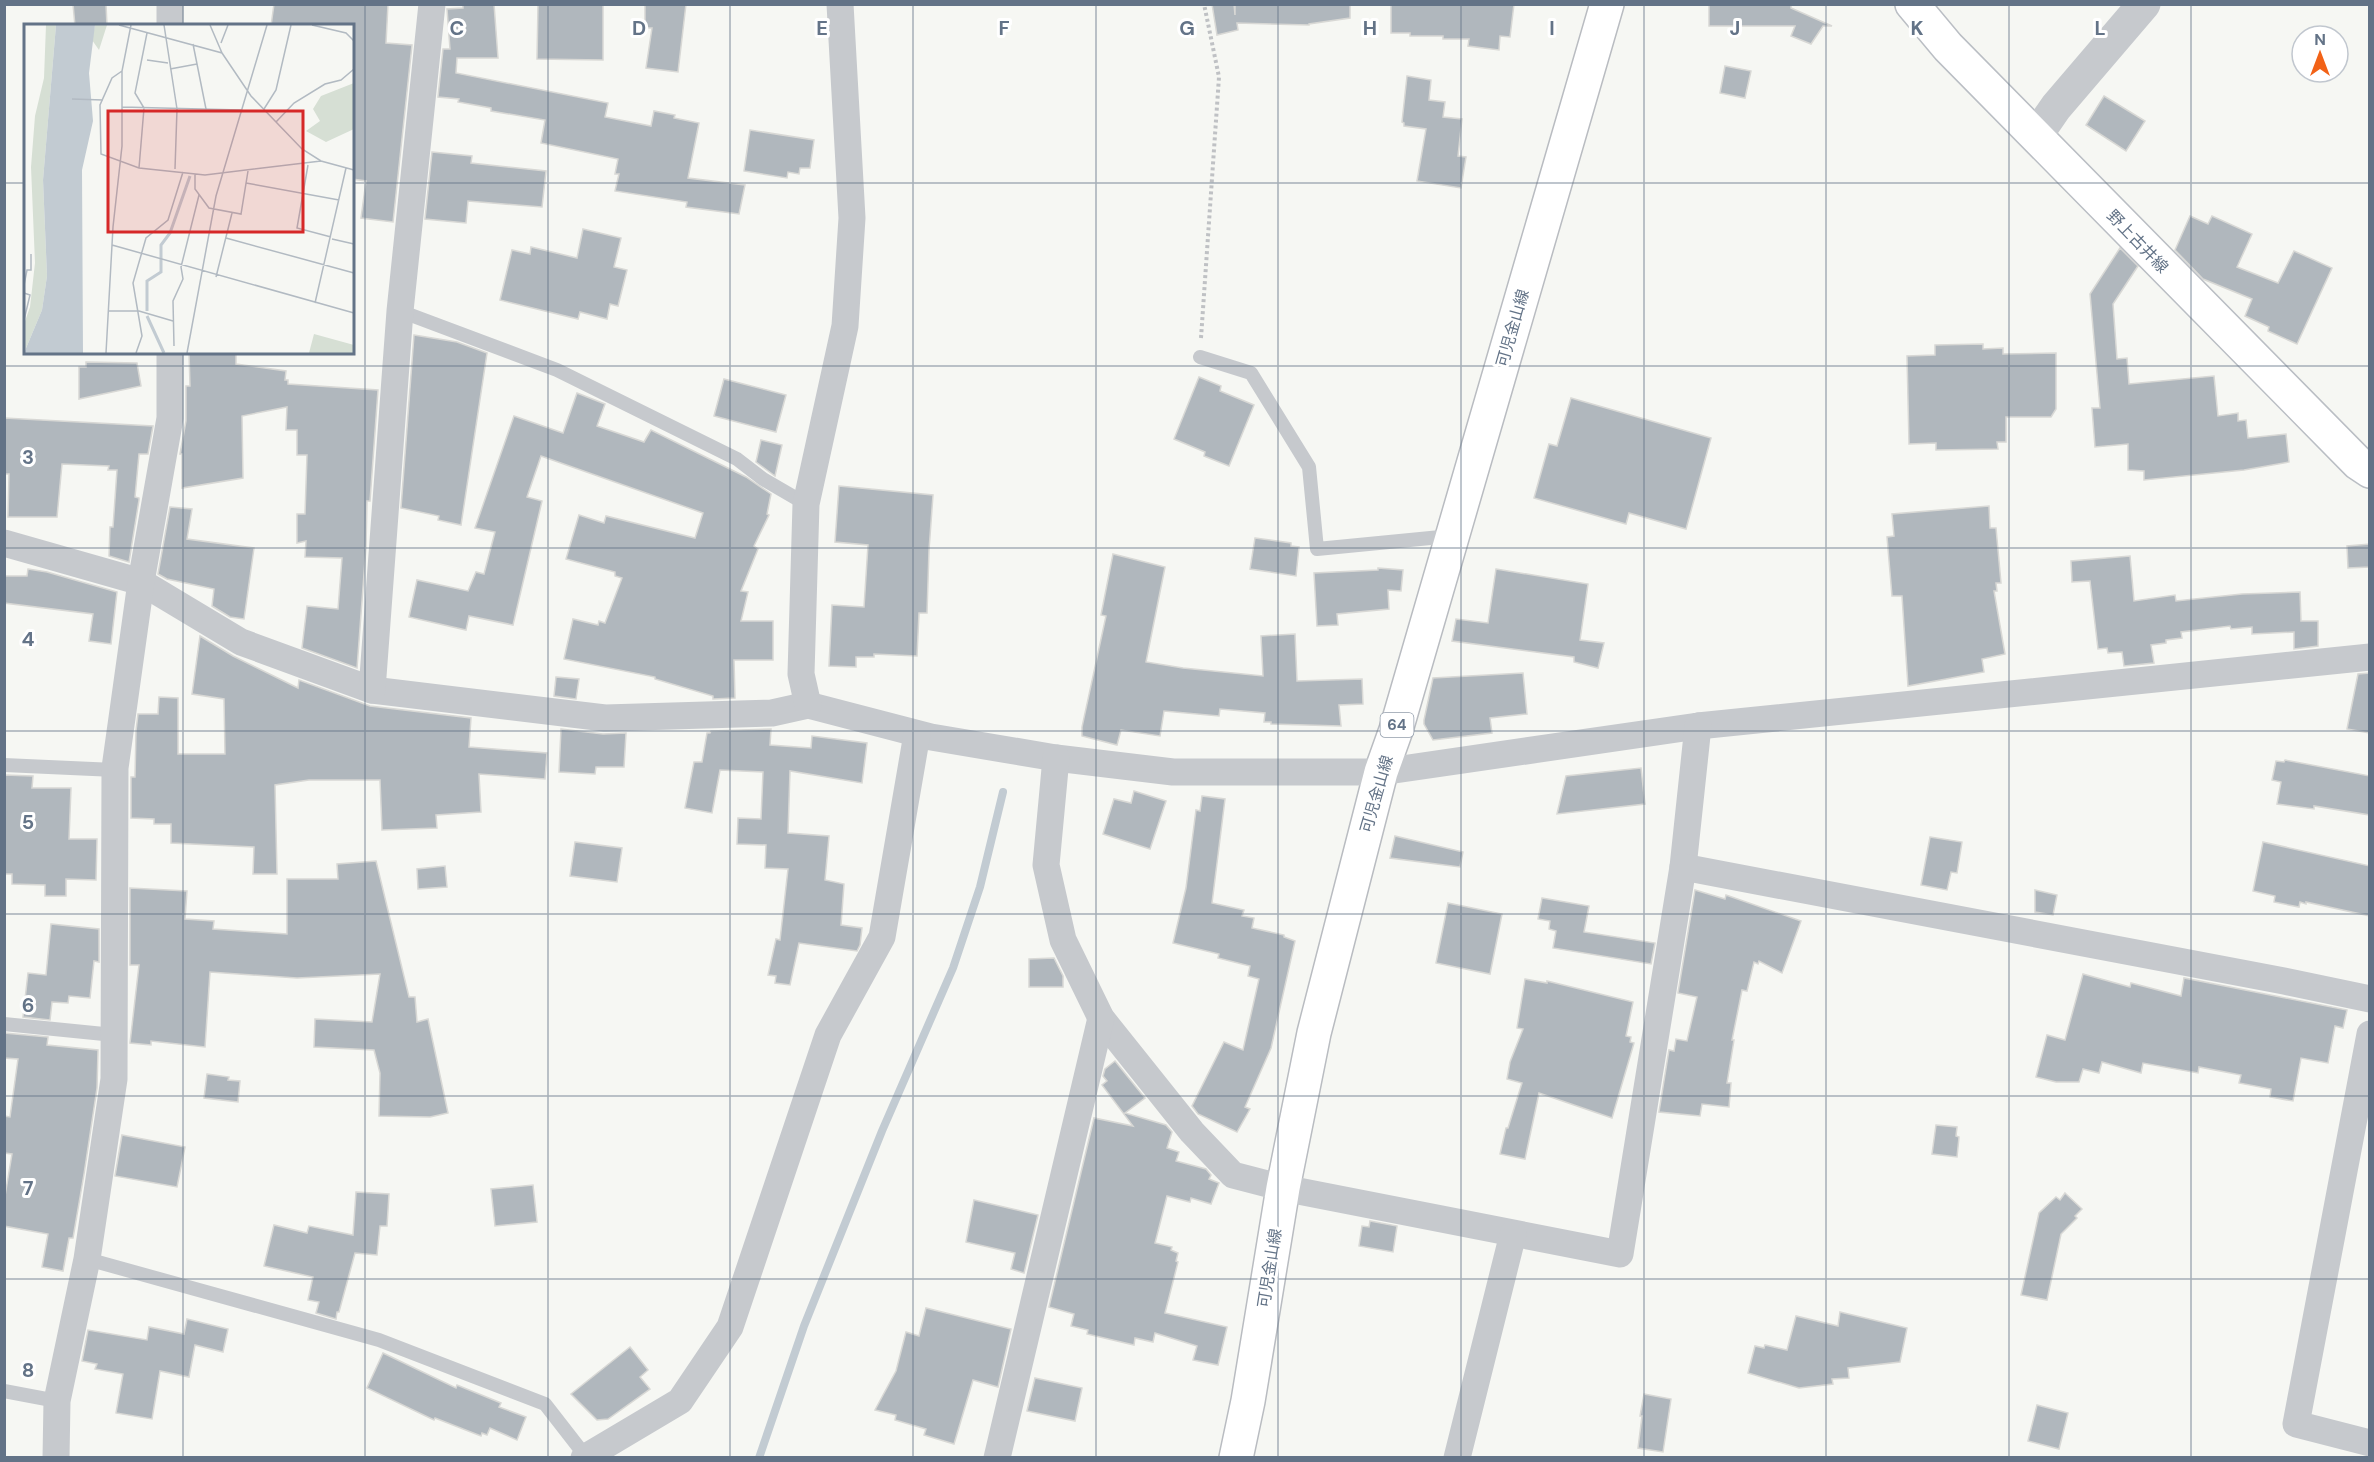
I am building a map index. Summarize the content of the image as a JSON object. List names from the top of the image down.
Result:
{
  "streets": {
    "main road": ["野上古井線", "可児金山線", "64"]
  },
  "north": "top",
  "grid": {
    "columns": [
      "C",
      "D",
      "E",
      "F",
      "G",
      "H",
      "I",
      "J",
      "K",
      "L"
    ],
    "rows": [
      "3",
      "4",
      "5",
      "6",
      "7",
      "8"
    ]
  }
}
